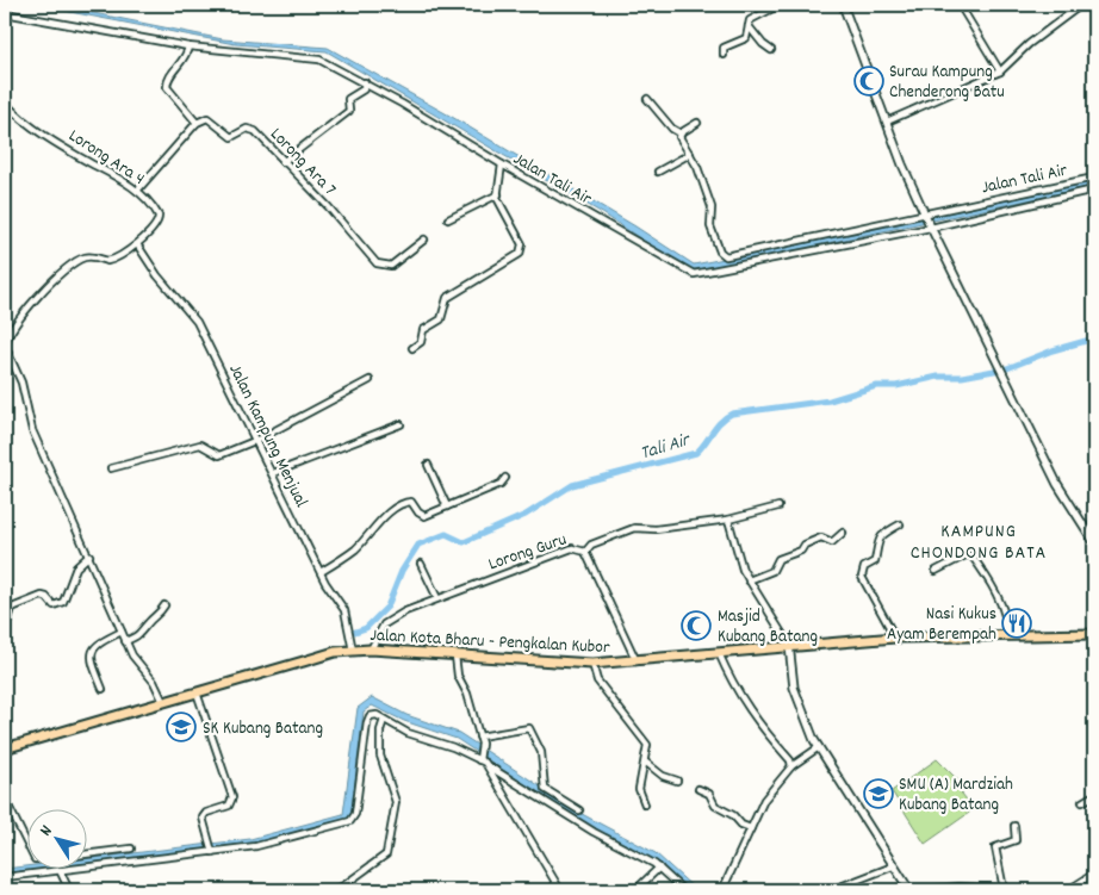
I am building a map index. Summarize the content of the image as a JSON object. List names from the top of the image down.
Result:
{
  "streets": {
    "main road": ["Jalan Kota Bharu - Pengkalan Kubor"],
    "street": [
      "Lorong Ara 4",
      "Lorong Ara 7",
      "Jalan Tali Air",
      "Jalan Kampung Menjual",
      "Lorong Guru"
    ]
  },
  "crossings": [
    ["Lorong Ara 4", "Jalan Kampung Menjual"],
    ["Jalan Kampung Menjual", "Jalan Kota Bharu - Pengkalan Kubor"],
    ["Lorong Guru", "Jalan Kota Bharu - Pengkalan Kubor"]
  ],
  "districts": ["KAMPUNG CHONDONG BATA"],
  "water": ["Tali Air"],
  "places": {
    "mosque": ["Surau Kampung Chenderong Batu", "Masjid Kubang Batang"],
    "restaurant": ["Nasi Kukus Ayam Berempah"],
    "school or university": ["SK Kubang Batang", "SMU (A) Mardziah Kubang Batang"]
  },
  "north": "top left"
}
